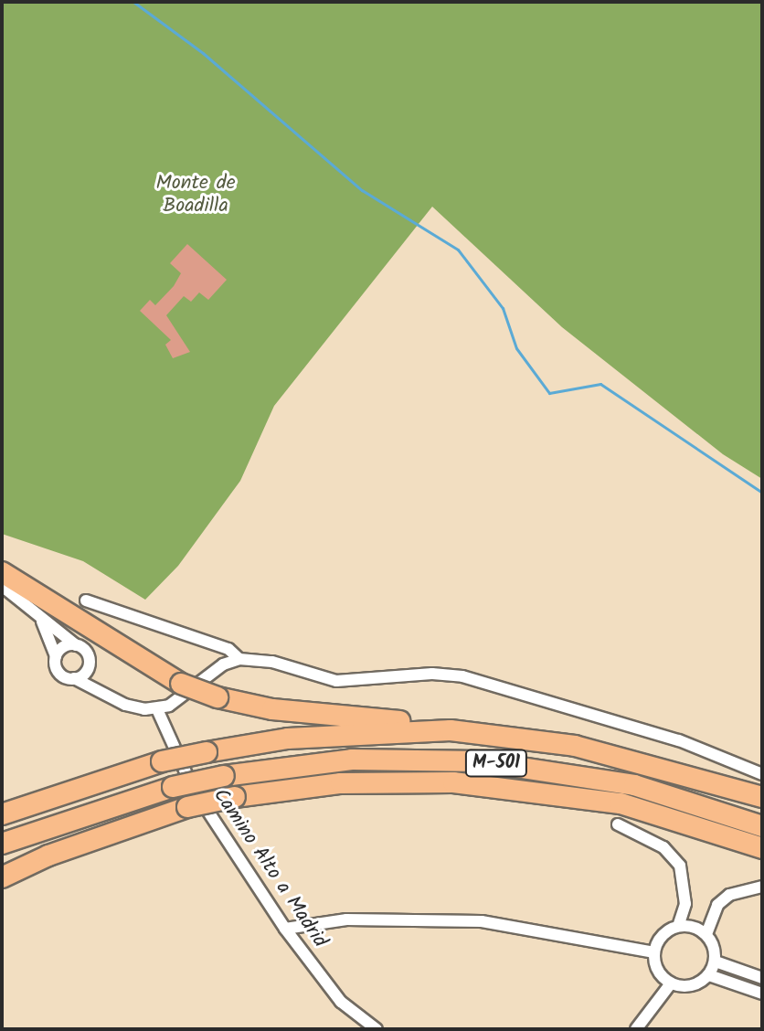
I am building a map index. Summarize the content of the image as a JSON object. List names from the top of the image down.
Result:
{
  "streets": {
    "highway": ["M-501"],
    "street": ["Camino Alto a Madrid"]
  },
  "parks": ["Monte de Boadilla"]
}
